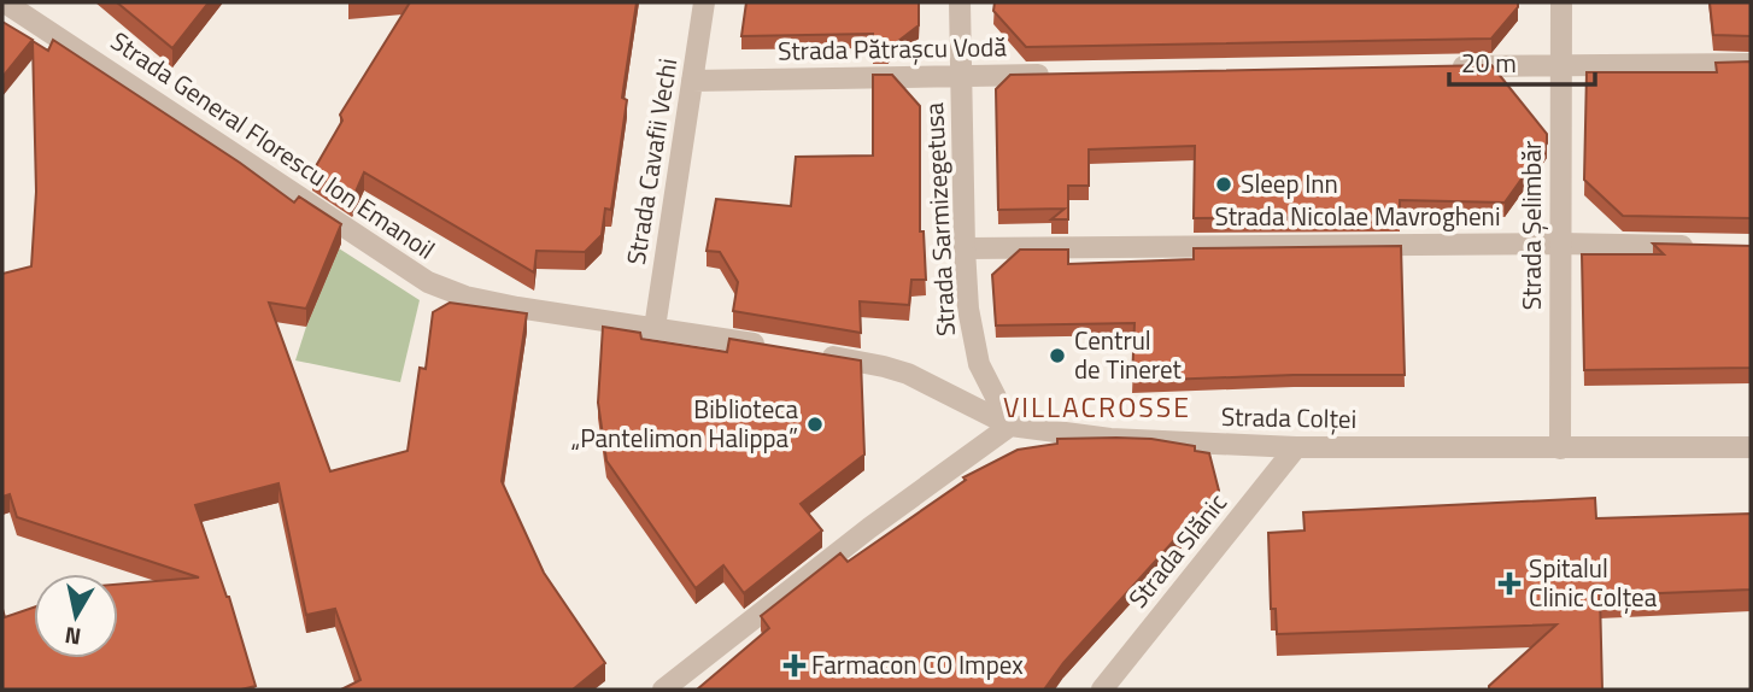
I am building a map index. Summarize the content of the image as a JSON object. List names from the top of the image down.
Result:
{
  "streets": {
    "street": [
      "Strada Pătrașcu Vodă",
      "Strada General Florescu Ion Emanoil",
      "Strada Cavafii Vechi",
      "Strada Nicolae Mavrogheni",
      "Strada Sarmizegetusa",
      "Strada Șelimbăr",
      "Strada Colței",
      "Strada Slănic"
    ]
  },
  "crossings": [
    ["Strada Pătrașcu Vodă", "Strada Cavafii Vechi"],
    ["Strada Pătrașcu Vodă", "Strada Sarmizegetusa"],
    ["Strada General Florescu Ion Emanoil", "Strada Cavafii Vechi"],
    ["Strada Nicolae Mavrogheni", "Strada Sarmizegetusa"],
    ["Strada Nicolae Mavrogheni", "Strada Șelimbăr"],
    ["Strada Sarmizegetusa", "Strada Colței"],
    ["Strada Șelimbăr", "Strada Colței"],
    ["Strada Colței", "Strada Slănic"]
  ],
  "districts": ["VILLACROSSE"],
  "places": {
    "other": ["Sleep Inn", "Centrul de Tineret", "Biblioteca „Pantelimon Halippa”"],
    "health": ["Spitalul Clinic Colțea", "Farmacon CO Impex"]
  },
  "scale_bar": "20 m",
  "north": "bottom"
}
